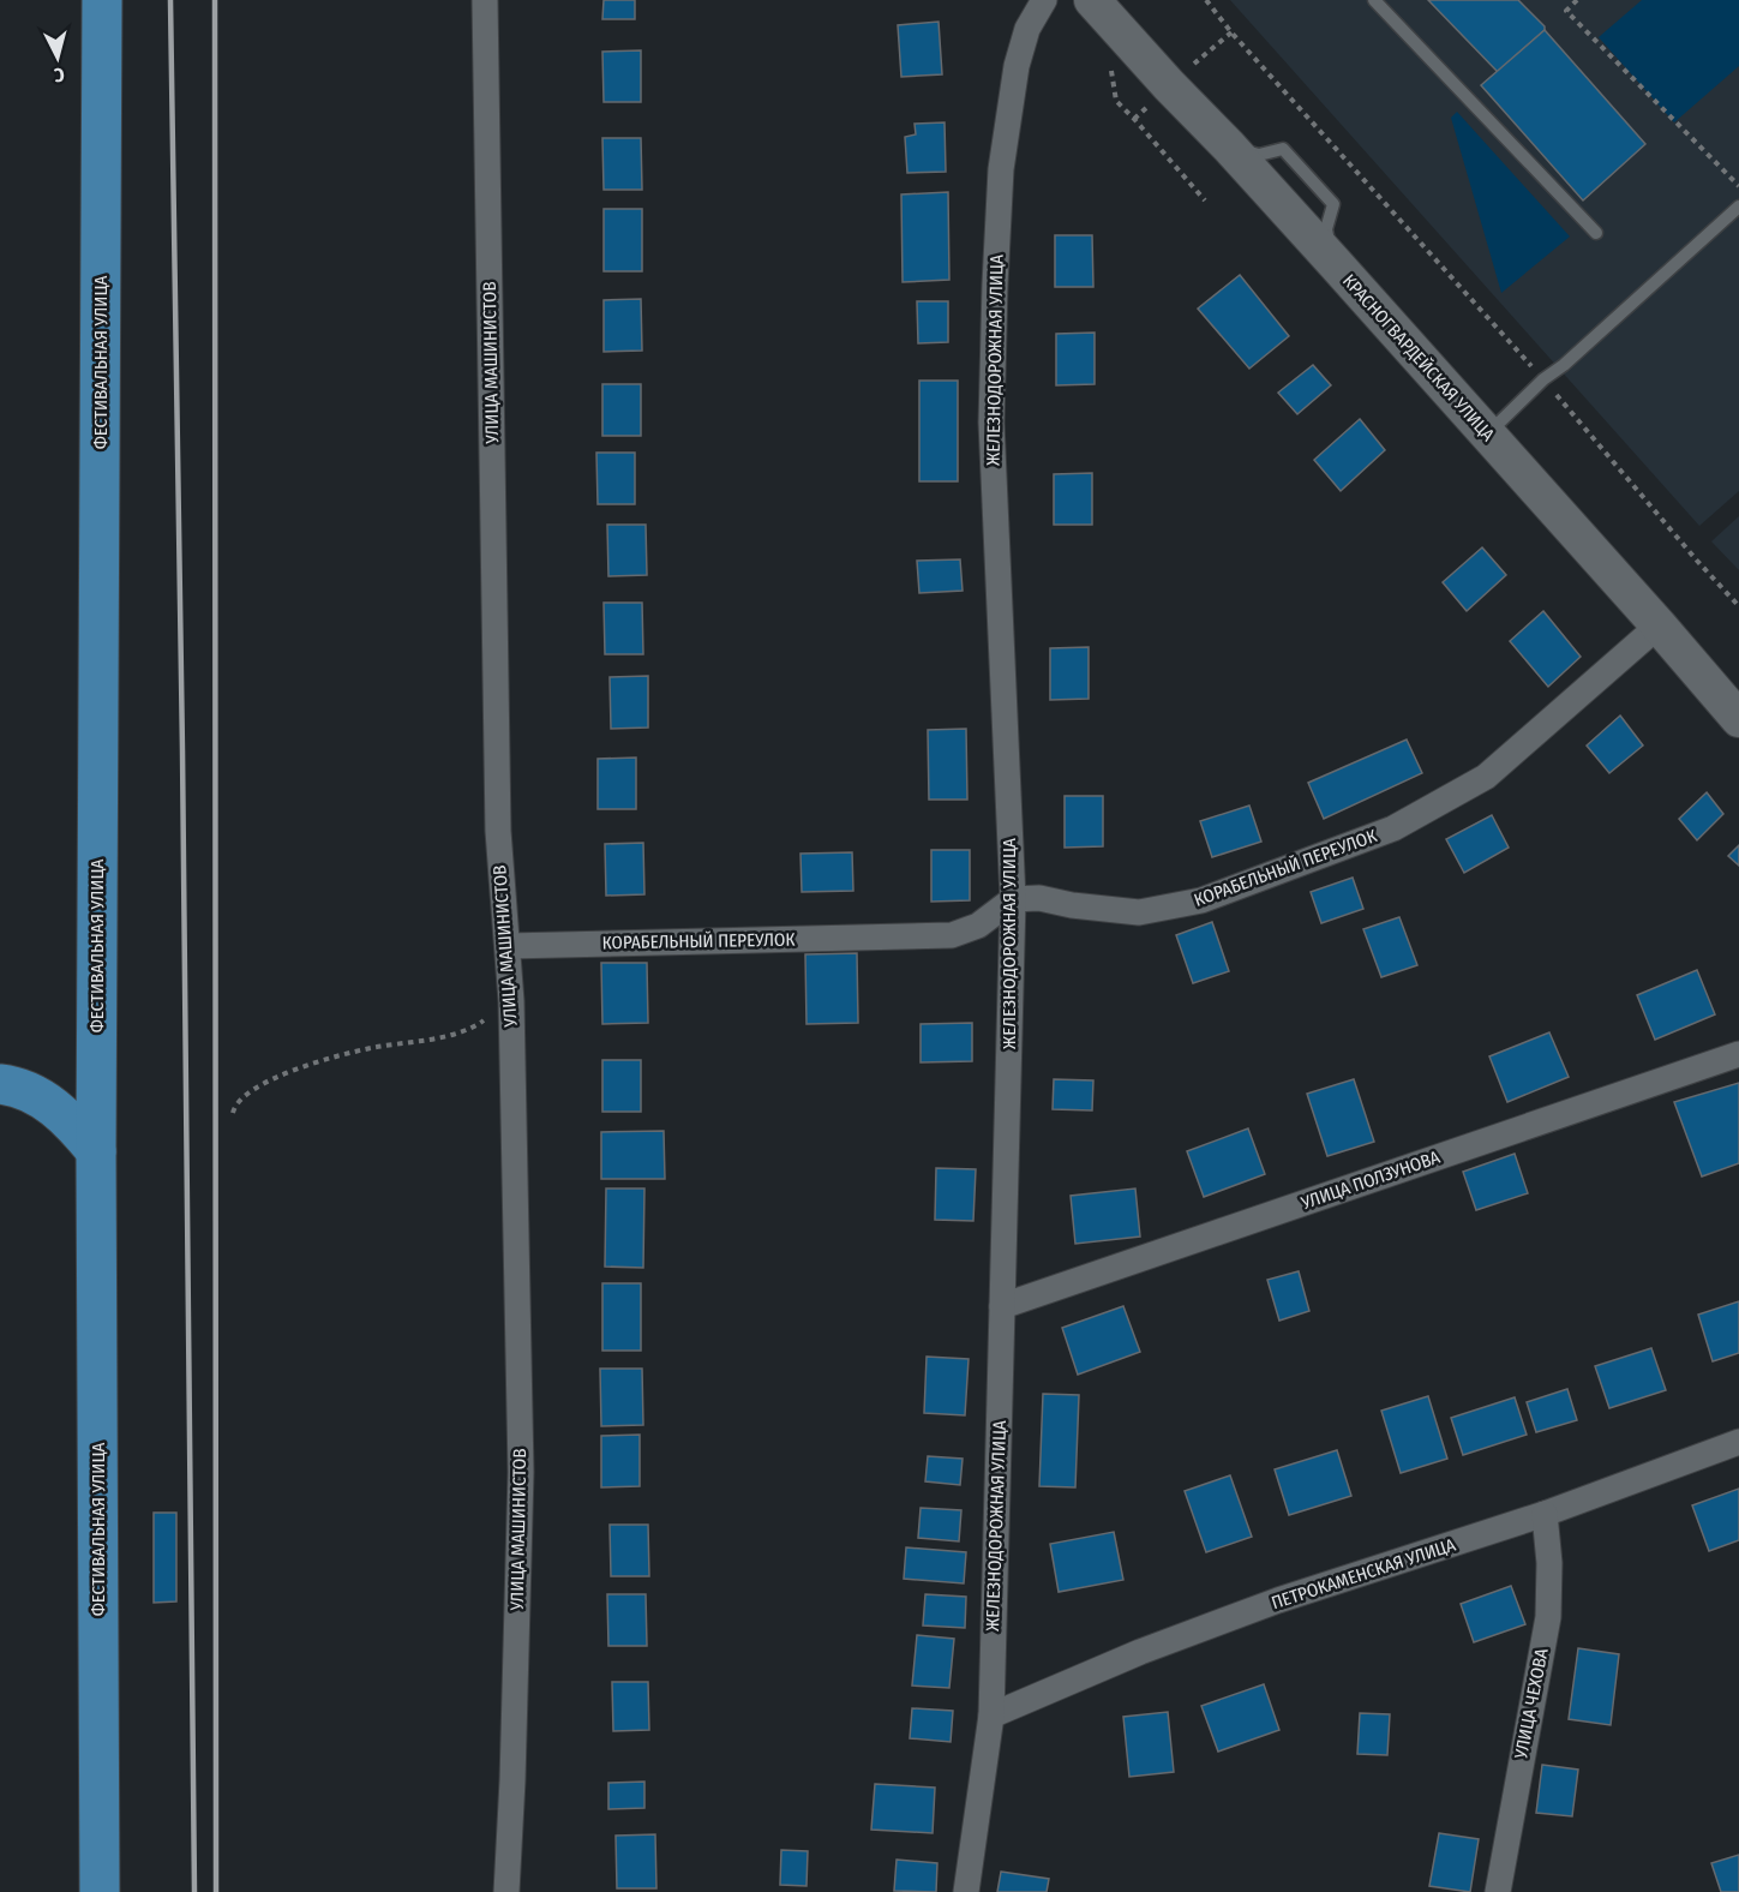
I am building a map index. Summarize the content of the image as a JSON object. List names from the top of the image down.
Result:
{
  "streets": {
    "main road": ["КРАСНОГВАРДЕЙСКАЯ УЛИЦА", "ФЕСТИВАЛЬНАЯ УЛИЦА"],
    "street": [
      "ЖЕЛЕЗНОДОРОЖНАЯ УЛИЦА",
      "УЛИЦА МАШИНИСТОВ",
      "КОРАБЕЛЬНЫЙ ПЕРЕУЛОК",
      "УЛИЦА ПОЛЗУНОВА",
      "ПЕТРОКАМЕНСКАЯ УЛИЦА",
      "УЛИЦА ЧЕХОВА"
    ]
  },
  "crossings": [
    ["КРАСНОГВАРДЕЙСКАЯ УЛИЦА", "КОРАБЕЛЬНЫЙ ПЕРЕУЛОК"],
    ["ЖЕЛЕЗНОДОРОЖНАЯ УЛИЦА", "КОРАБЕЛЬНЫЙ ПЕРЕУЛОК"],
    ["ЖЕЛЕЗНОДОРОЖНАЯ УЛИЦА", "УЛИЦА ПОЛЗУНОВА"],
    ["ЖЕЛЕЗНОДОРОЖНАЯ УЛИЦА", "ПЕТРОКАМЕНСКАЯ УЛИЦА"],
    ["УЛИЦА МАШИНИСТОВ", "КОРАБЕЛЬНЫЙ ПЕРЕУЛОК"],
    ["ПЕТРОКАМЕНСКАЯ УЛИЦА", "УЛИЦА ЧЕХОВА"]
  ],
  "north": "bottom"
}
